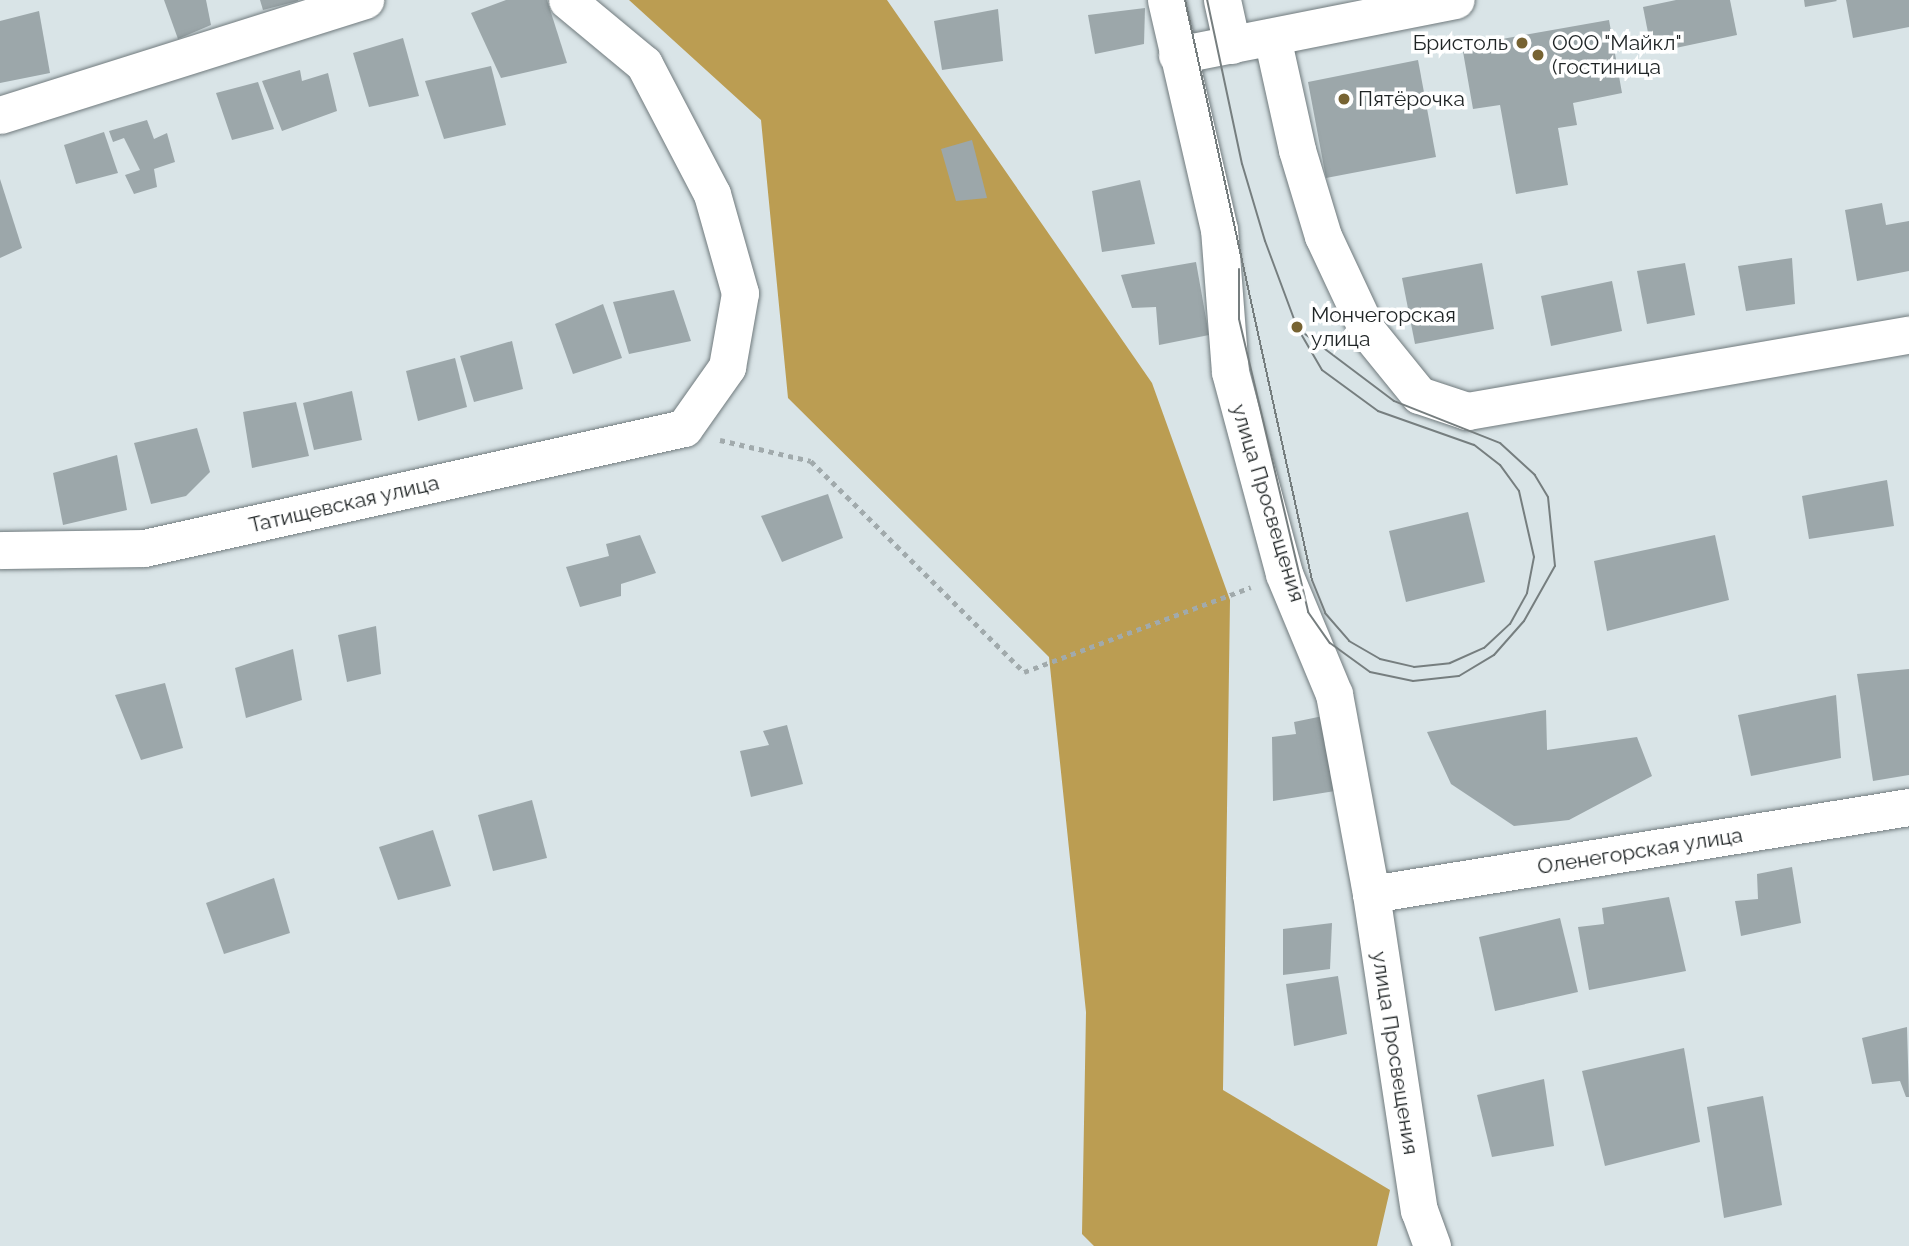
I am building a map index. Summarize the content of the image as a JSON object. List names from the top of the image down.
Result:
{
  "streets": {
    "street": ["улица Просвещения", "Татищевская улица", "Оленегорская улица"]
  },
  "crossings": [
    ["улица Просвещения", "Оленегорская улица"]
  ],
  "places": [
    "Бристоль",
    "ООО \"Майкл\" (гостиница",
    "Пятёрочка",
    "Мончегорская улица"
  ]
}
